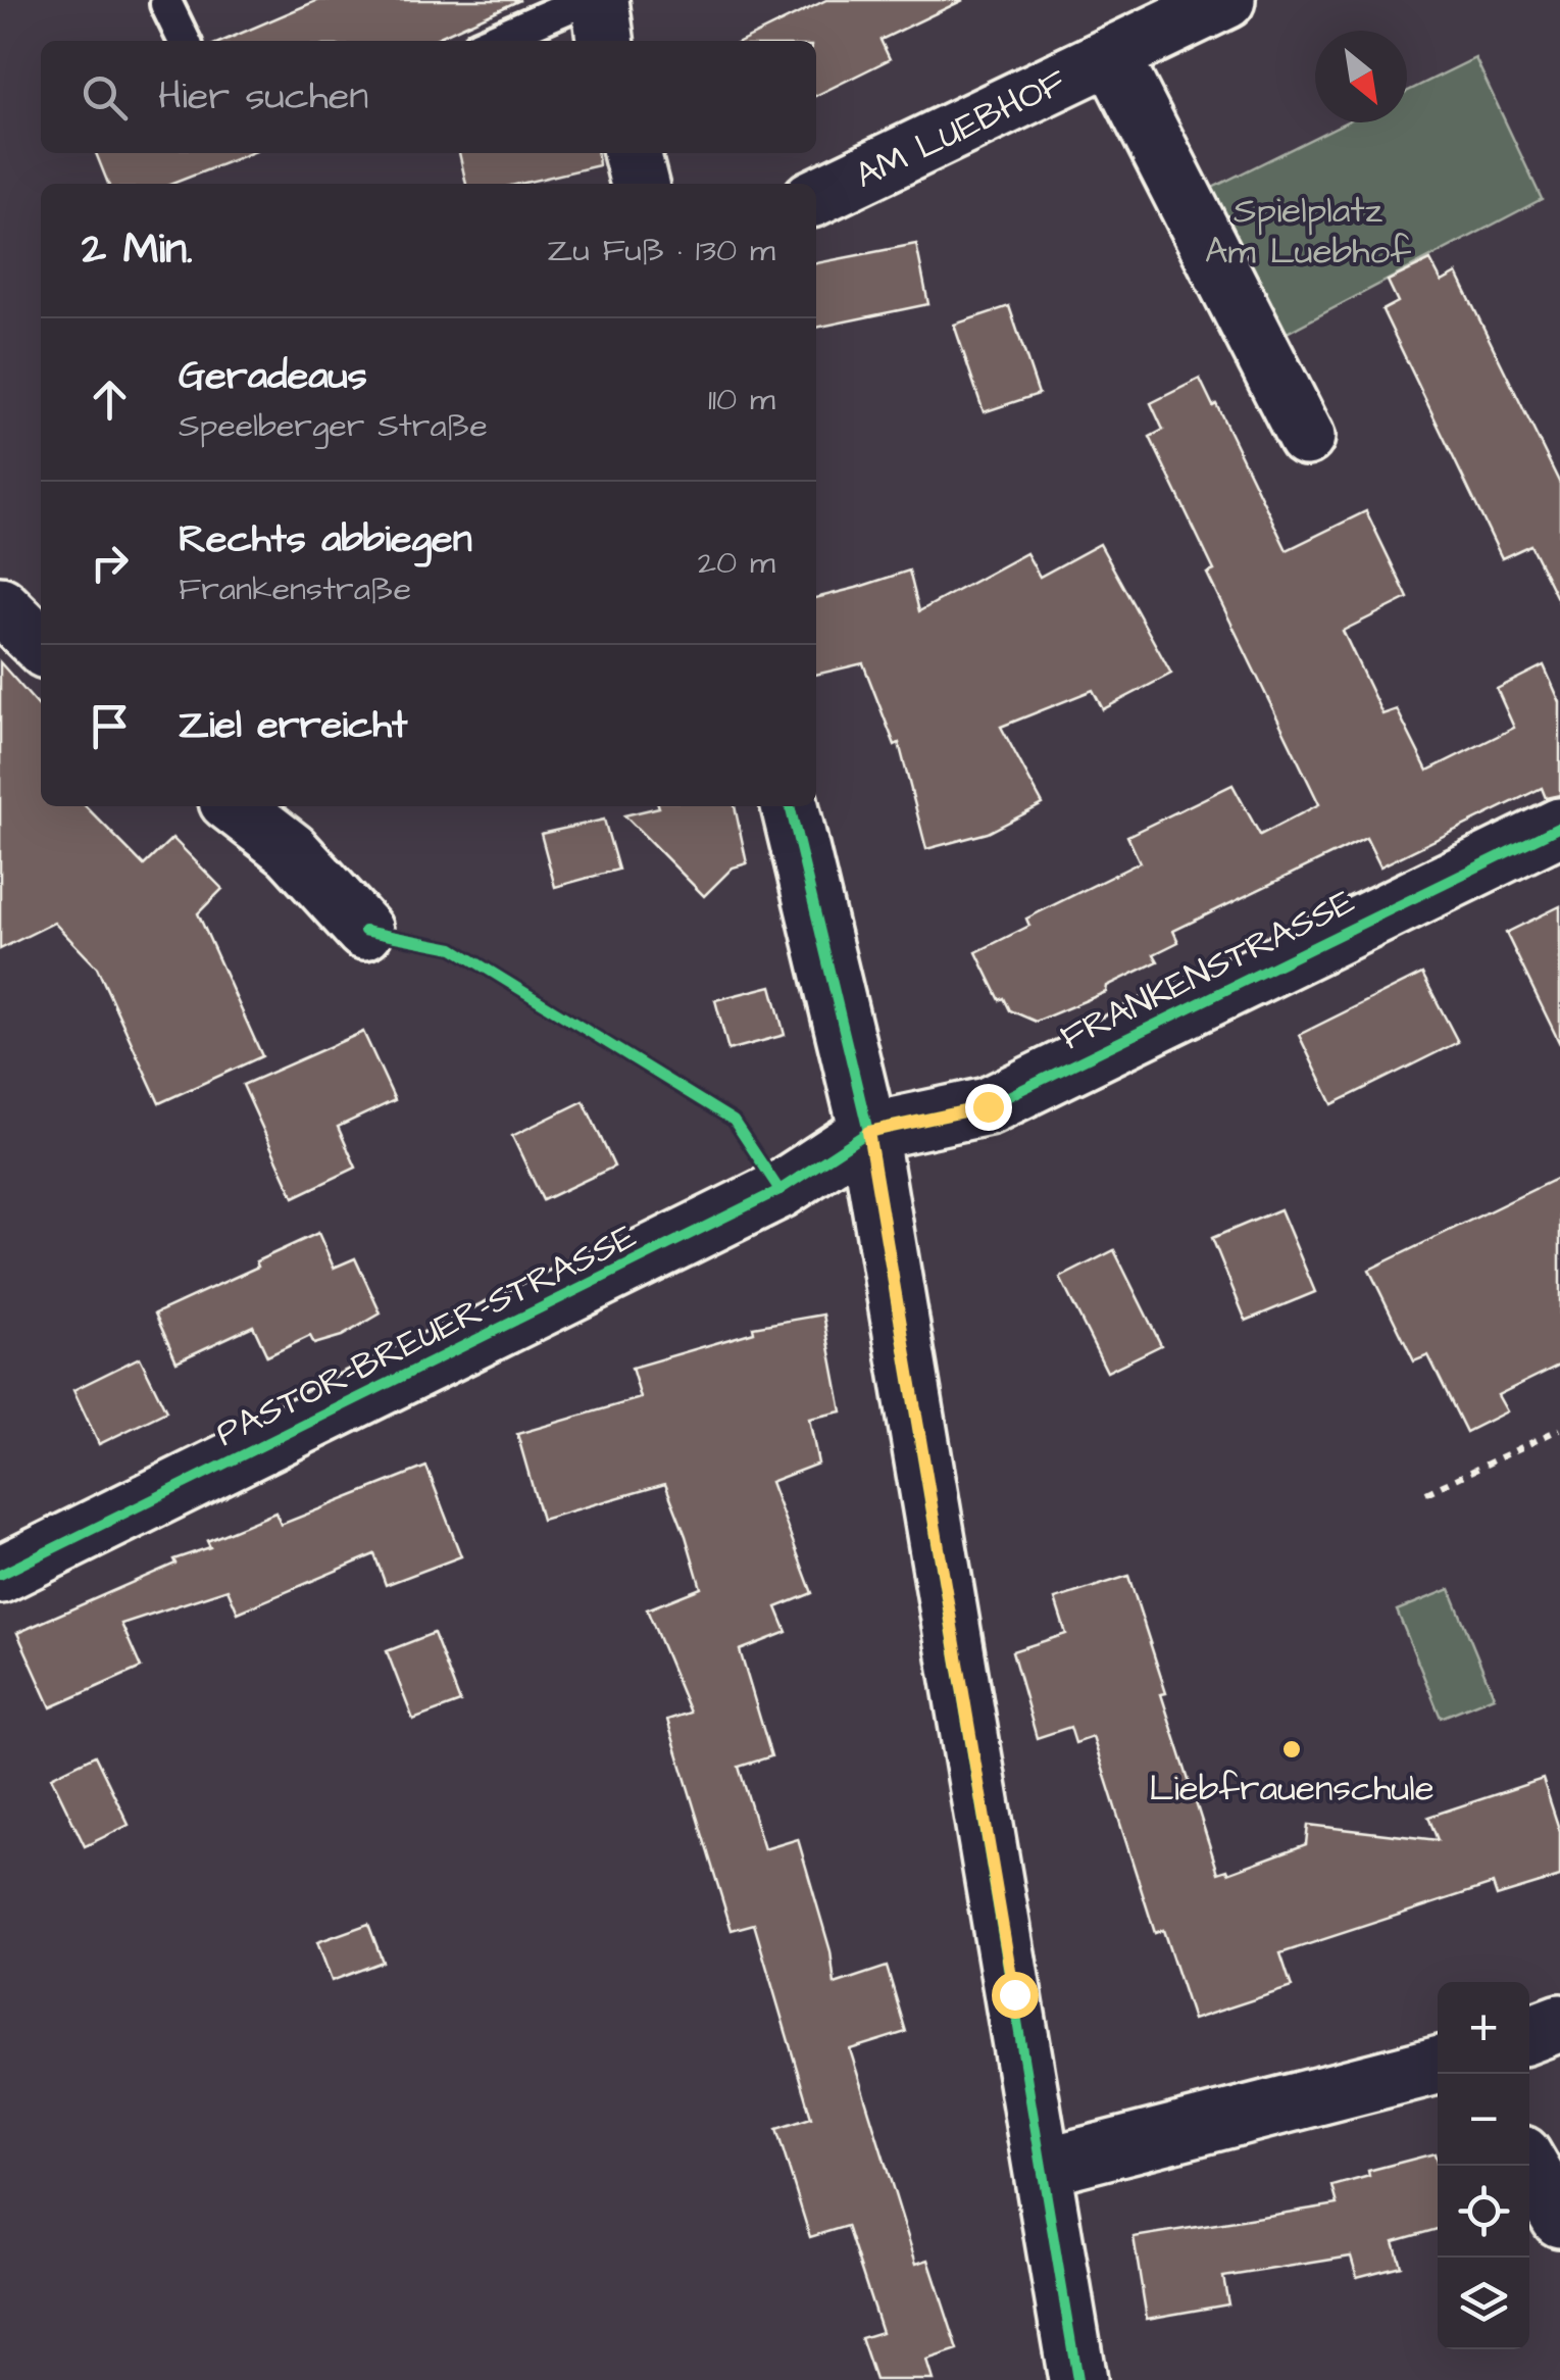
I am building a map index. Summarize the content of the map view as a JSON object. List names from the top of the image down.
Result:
{
  "streets": {
    "street": ["AM LUEBHOF", "FRANKENSTRASSE", "PASTOR-BREUER-STRASSE"]
  },
  "crossings": [
    ["FRANKENSTRASSE", "PASTOR-BREUER-STRASSE"]
  ],
  "parks": ["Spielplatz Am Luebhof"],
  "places": ["Liebfrauenschule"],
  "north": "bottom right",
  "page": {
    "search": "Hier suchen",
    "heading": ["2 Min.", "Zu Fuß · 130 m"],
    "list": [
      ["Geradeaus", "Speelberger Straße", "110 m"],
      ["Rechts abbiegen", "Frankenstraße", "20 m"],
      "Ziel erreicht"
    ],
    "map_buttons": ["+", "−"]
  }
}
